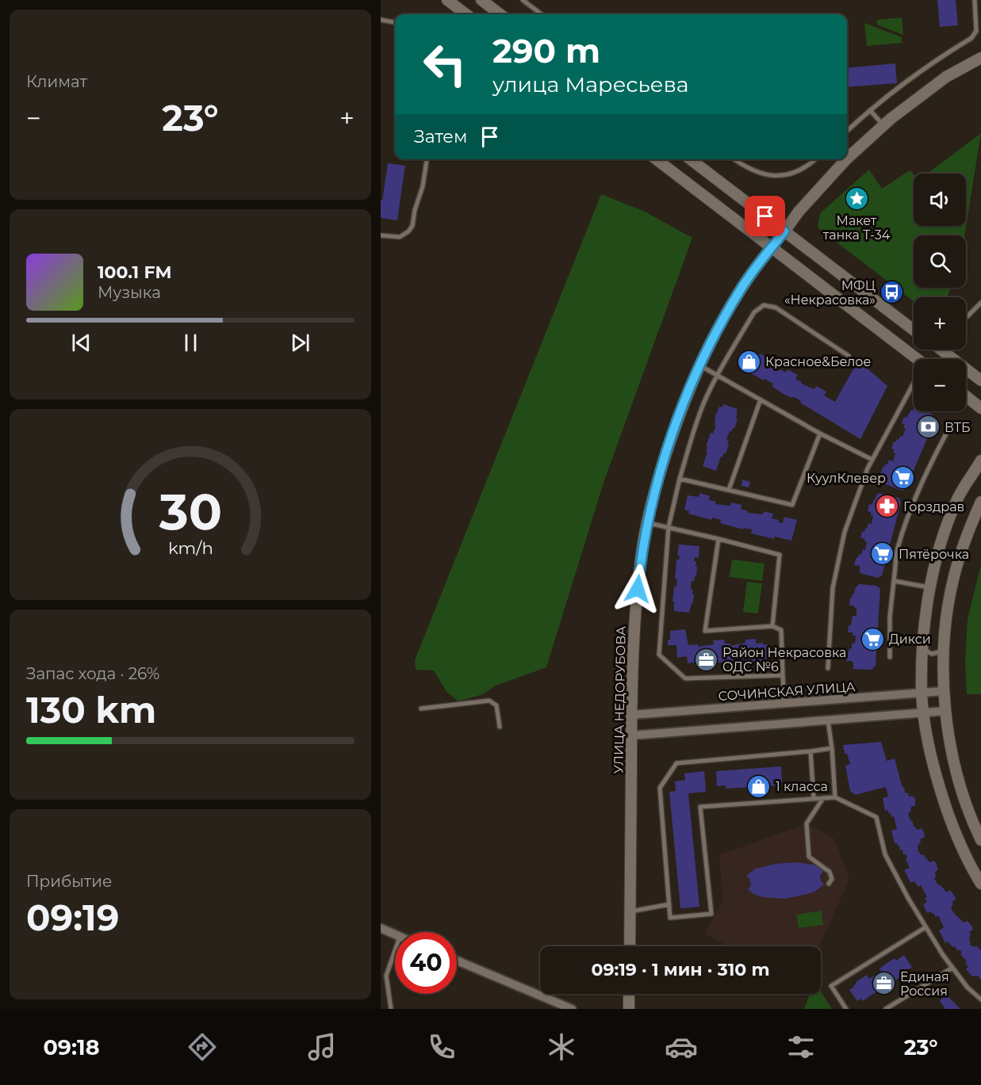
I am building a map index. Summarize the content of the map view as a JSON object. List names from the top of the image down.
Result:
{
  "streets": {
    "street": ["СОЧИНСКАЯ УЛИЦА", "УЛИЦА НЕДОРУБОВА"]
  },
  "crossings": [
    ["СОЧИНСКАЯ УЛИЦА", "УЛИЦА НЕДОРУБОВА"]
  ],
  "places": {
    "place": ["Макет танка Т-34"],
    "bus stop": ["МФЦ «Некрасовка»"],
    "shop": ["Красное&Белое", "1 класса"],
    "bank": ["ВТБ"],
    "supermarket": ["КуулКлевер", "Пятёрочка", "Дикси"],
    "pharmacy": ["Горздрав"],
    "office": ["Район Некрасовка ОДС №6", "Единая Россия"]
  },
  "page": {
    "tile": [
      "Климат",
      ["Запас хода · 26%", "130 km"],
      ["Прибытие", "09:19"]
    ],
    "turn": ["290 m", "улица Маресьева"],
    "heat": ["−", "23°", "+"],
    "then": "Затем",
    "map_buttons": ["+", "−"],
    "song": ["100.1 FM", "Музыка"],
    "limit": "40",
    "trip": "09:19 · 1 мин · 310 m",
    "tabs": ["09:18", "23°"],
    "gauge": ["30", "km/h"]
  }
}
